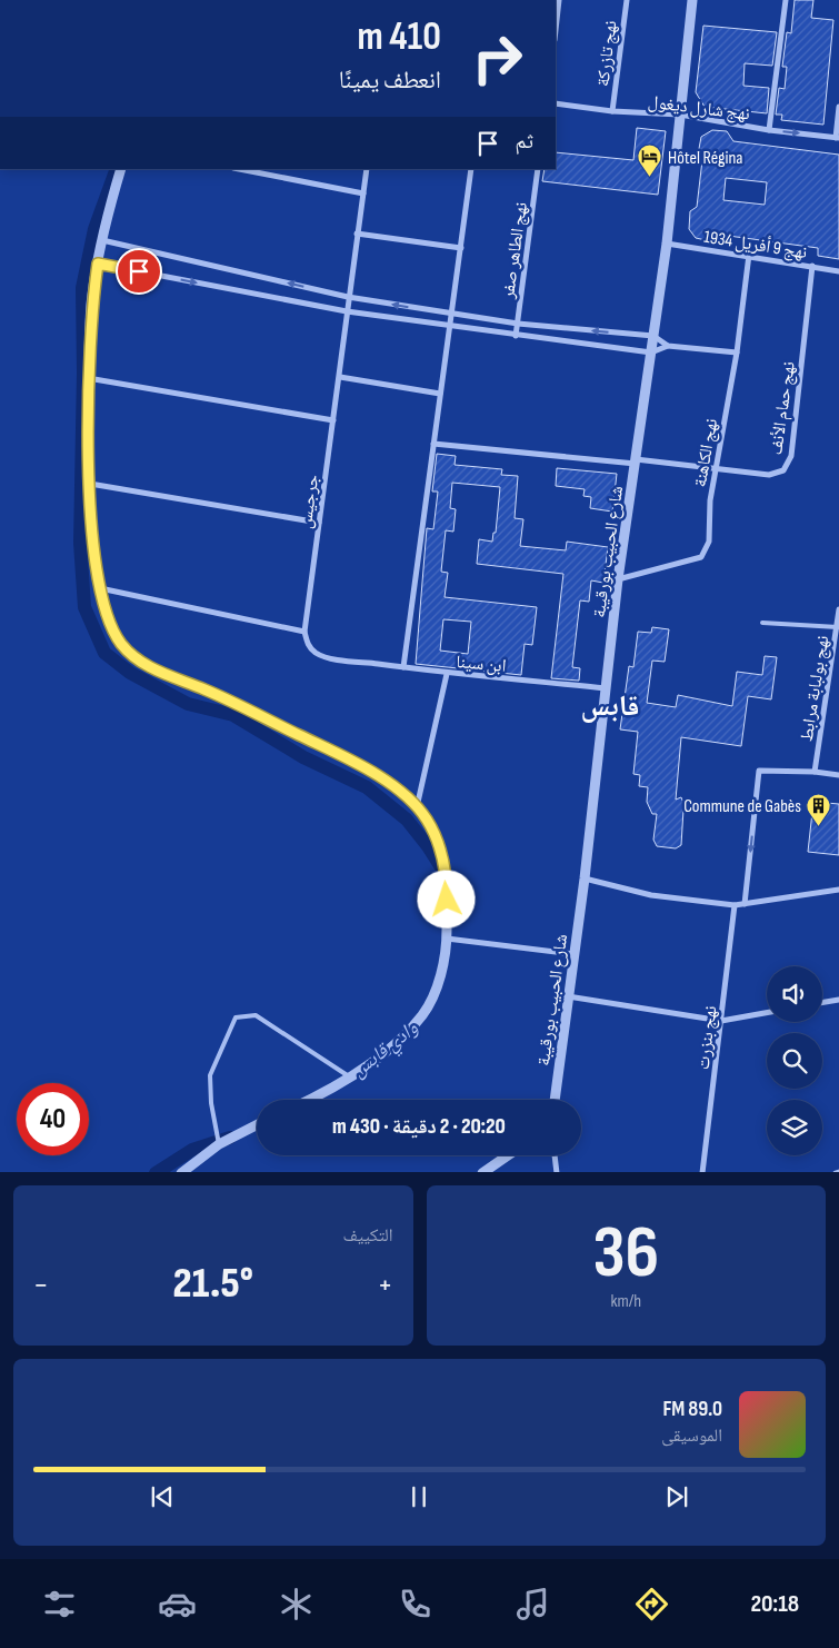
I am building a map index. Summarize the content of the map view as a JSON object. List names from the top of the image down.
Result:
{
  "streets": {
    "street": [
      "نهج تازركة",
      "نهج شارل ديغول",
      "نهج 9 أفريل 1934",
      "نهج الطاهر صفر",
      "نهج حمام الأنف",
      "نهج الكاهنة",
      "جرجيس",
      "شارع الحبيب بورقيبة",
      "ابن سينا",
      "نهج بولبابة مرابط",
      "نهج بنزرت"
    ]
  },
  "crossings": [
    ["نهج تازركة", "نهج شارل ديغول"],
    ["نهج شارل ديغول", "شارع الحبيب بورقيبة"],
    ["نهج 9 أفريل 1934", "نهج حمام الأنف"],
    ["نهج 9 أفريل 1934", "نهج الكاهنة"],
    ["نهج 9 أفريل 1934", "شارع الحبيب بورقيبة"],
    ["نهج حمام الأنف", "نهج الكاهنة"],
    ["نهج حمام الأنف", "شارع الحبيب بورقيبة"],
    ["نهج الكاهنة", "شارع الحبيب بورقيبة"],
    ["جرجيس", "ابن سينا"],
    ["شارع الحبيب بورقيبة", "ابن سينا"]
  ],
  "districts": ["قابس"],
  "water": ["وادي قابس"],
  "places": {
    "hotel": ["Hôtel Régina"],
    "building": ["Commune de Gabès"]
  },
  "page": {
    "turn": ["410 m", "انعطف يمينًا"],
    "then": "ثم",
    "limit": "40",
    "trip": "20:20 · 2 دقيقة · 430 m",
    "tile": [
      ["36", "km/h"],
      "التكييف"
    ],
    "heat": ["−", "21.5°", "+"],
    "song": ["89.0 FM", "الموسيقى"],
    "tabs": "20:18"
  }
}
